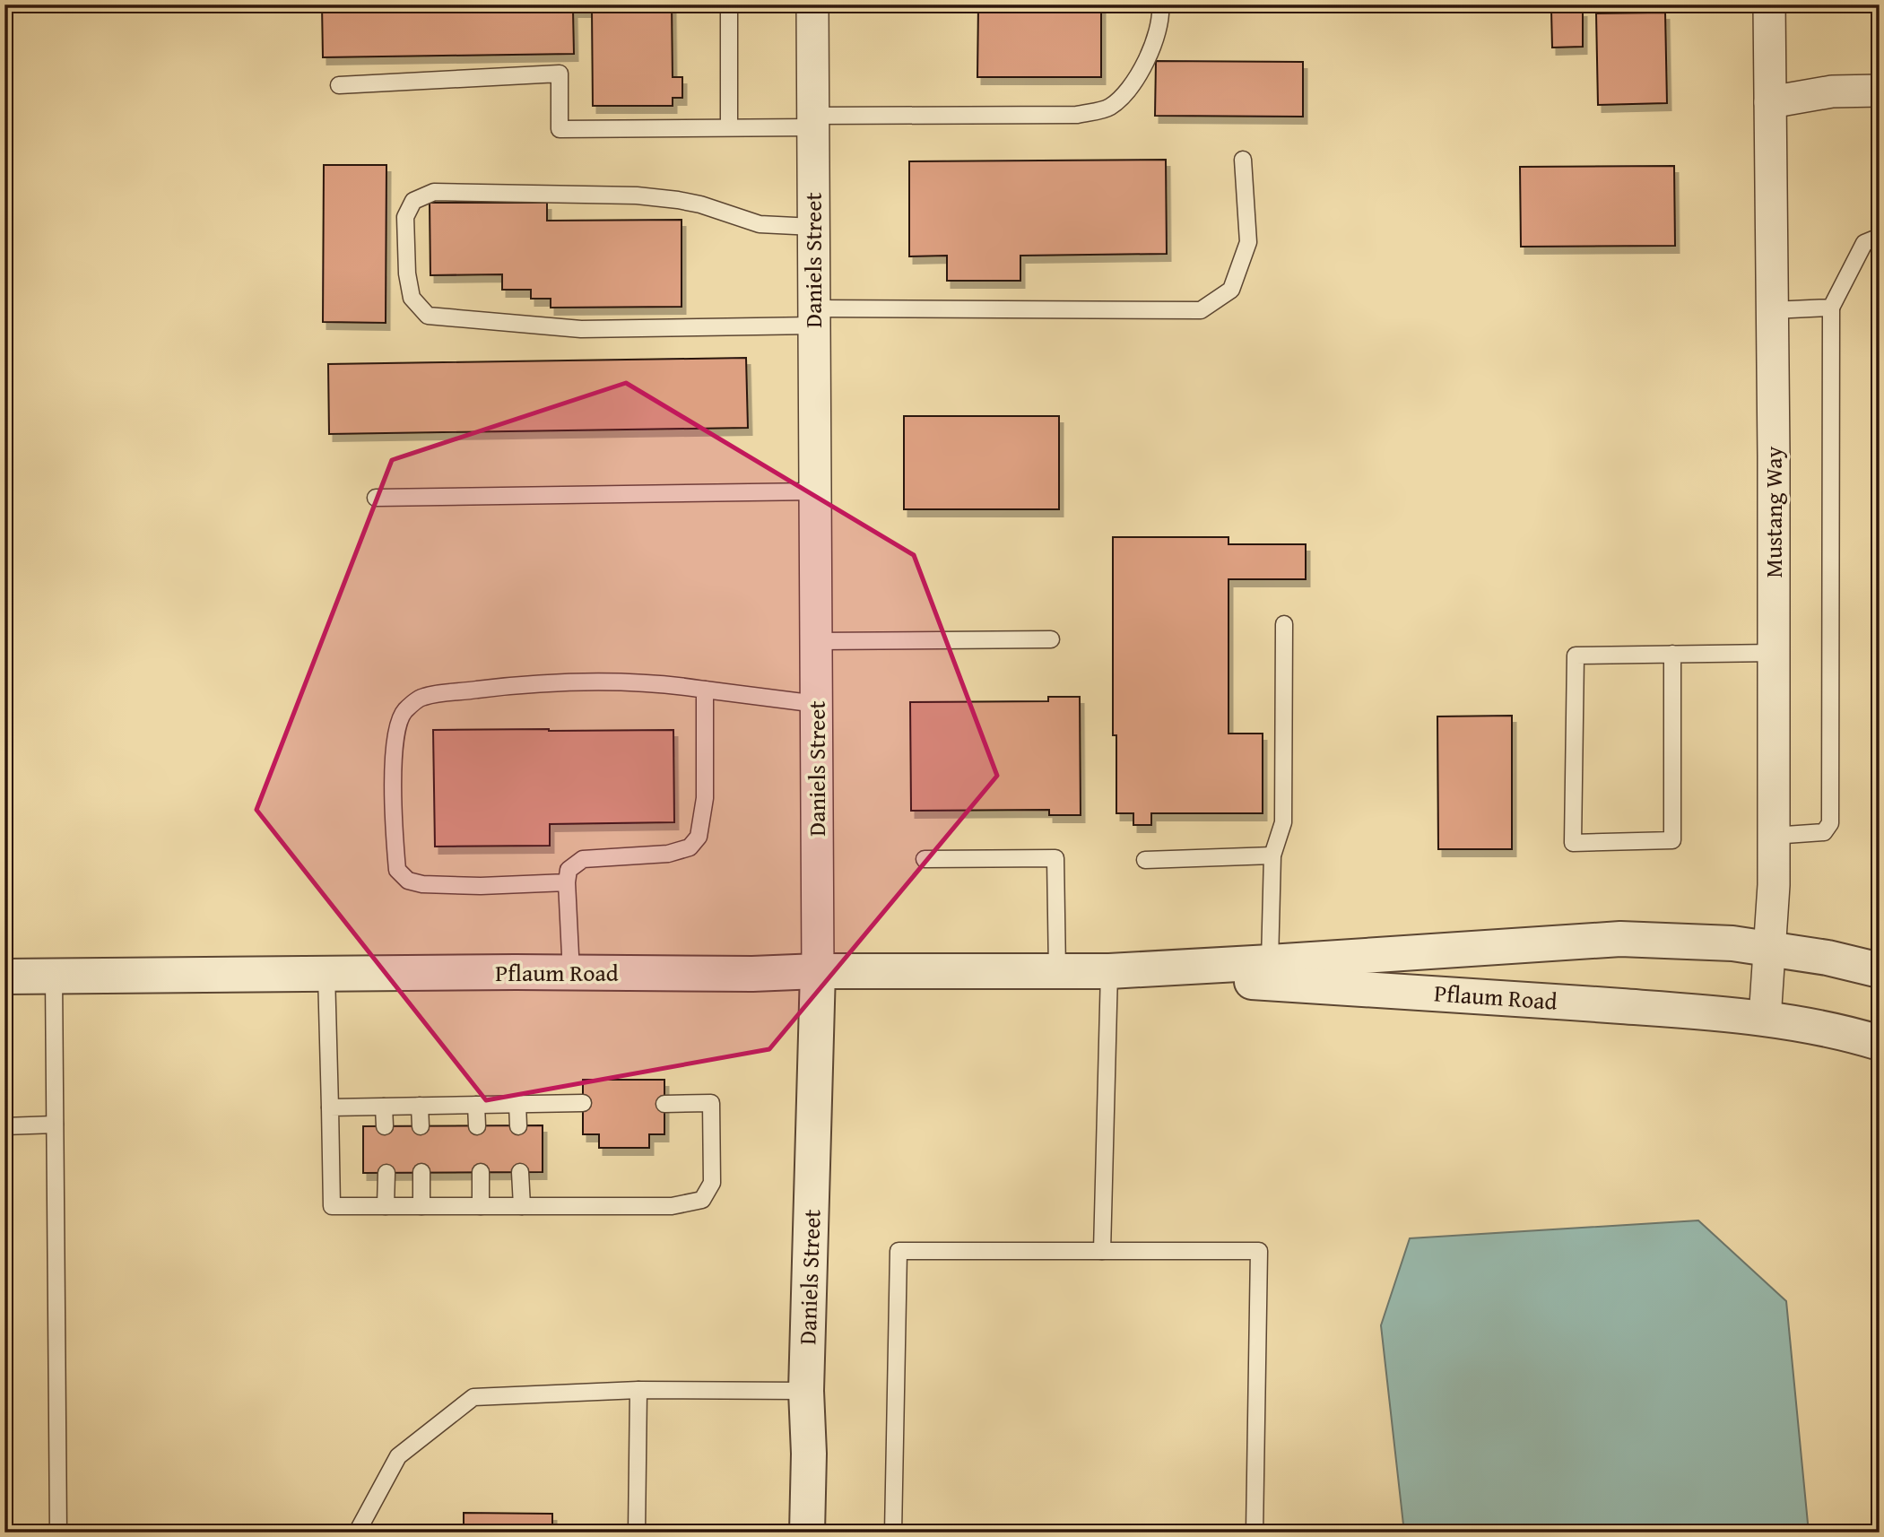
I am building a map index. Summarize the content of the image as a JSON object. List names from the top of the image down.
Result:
{
  "streets": {
    "street": ["Daniels Street", "Mustang Way", "Pflaum Road"]
  },
  "crossings": [
    ["Daniels Street", "Pflaum Road"],
    ["Mustang Way", "Pflaum Road"]
  ]
}
